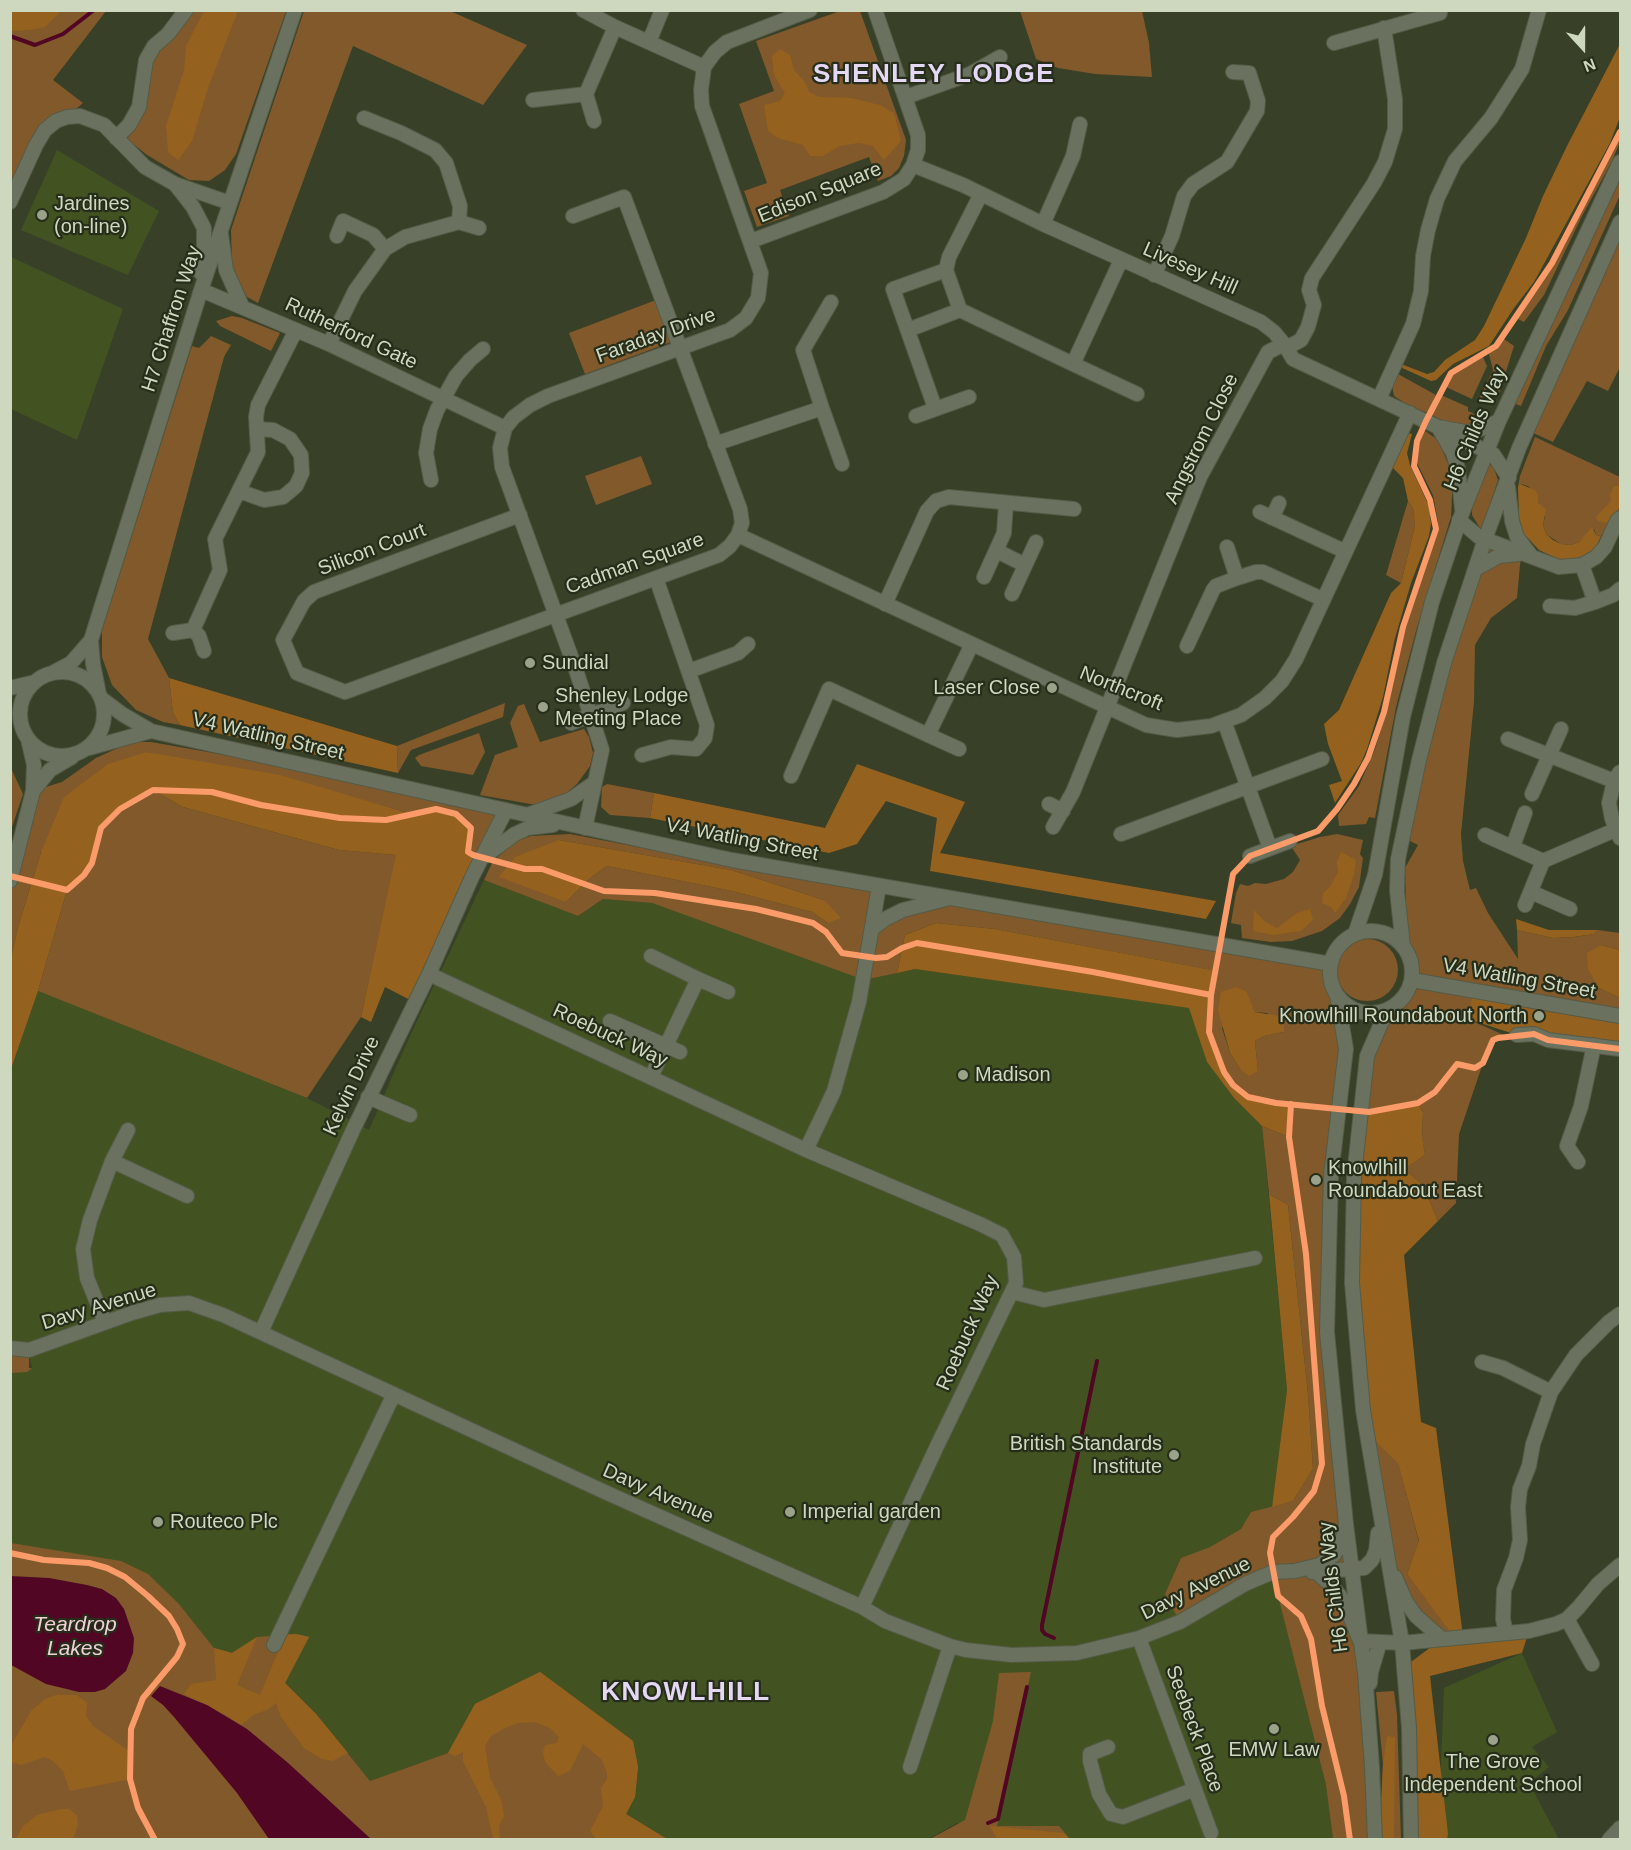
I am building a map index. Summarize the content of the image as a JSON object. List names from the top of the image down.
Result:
{
  "streets": {
    "street": [
      "Edison Square",
      "Livesey Hill",
      "H7 Chaffron Way",
      "Rutherford Gate",
      "Faraday Drive",
      "H6 Childs Way",
      "Angstrom Close",
      "Silicon Court",
      "Cadman Square",
      "Northcroft",
      "V4 Watling Street",
      "Roebuck Way",
      "Kelvin Drive",
      "Davy Avenue",
      "Seebeck Place"
    ]
  },
  "crossings": [
    ["Edison Square", "Livesey Hill"],
    ["Edison Square", "Faraday Drive"],
    ["Livesey Hill", "H6 Childs Way"],
    ["Livesey Hill", "Angstrom Close"],
    ["Livesey Hill", "Northcroft"],
    ["H7 Chaffron Way", "Rutherford Gate"],
    ["H7 Chaffron Way", "V4 Watling Street"],
    ["Rutherford Gate", "Faraday Drive"],
    ["H6 Childs Way", "V4 Watling Street"],
    ["H6 Childs Way", "Davy Avenue"],
    ["Angstrom Close", "Northcroft"],
    ["Silicon Court", "Cadman Square"],
    ["Cadman Square", "Northcroft"],
    ["V4 Watling Street", "Kelvin Drive"],
    ["Roebuck Way", "Kelvin Drive"],
    ["Roebuck Way", "Davy Avenue"],
    ["Kelvin Drive", "Davy Avenue"],
    ["Davy Avenue", "Seebeck Place"]
  ],
  "districts": ["SHENLEY LODGE", "KNOWLHILL"],
  "water": ["Teardrop Lakes"],
  "places": [
    "Jardines (on-line)",
    "Sundial",
    "Laser Close",
    "Shenley Lodge Meeting Place",
    "Knowlhill Roundabout North",
    "Madison",
    "Knowlhill Roundabout East",
    "British Standards Institute",
    "Imperial garden",
    "Routeco Plc",
    "EMW Law",
    "The Grove Independent School"
  ],
  "north": "bottom"
}
